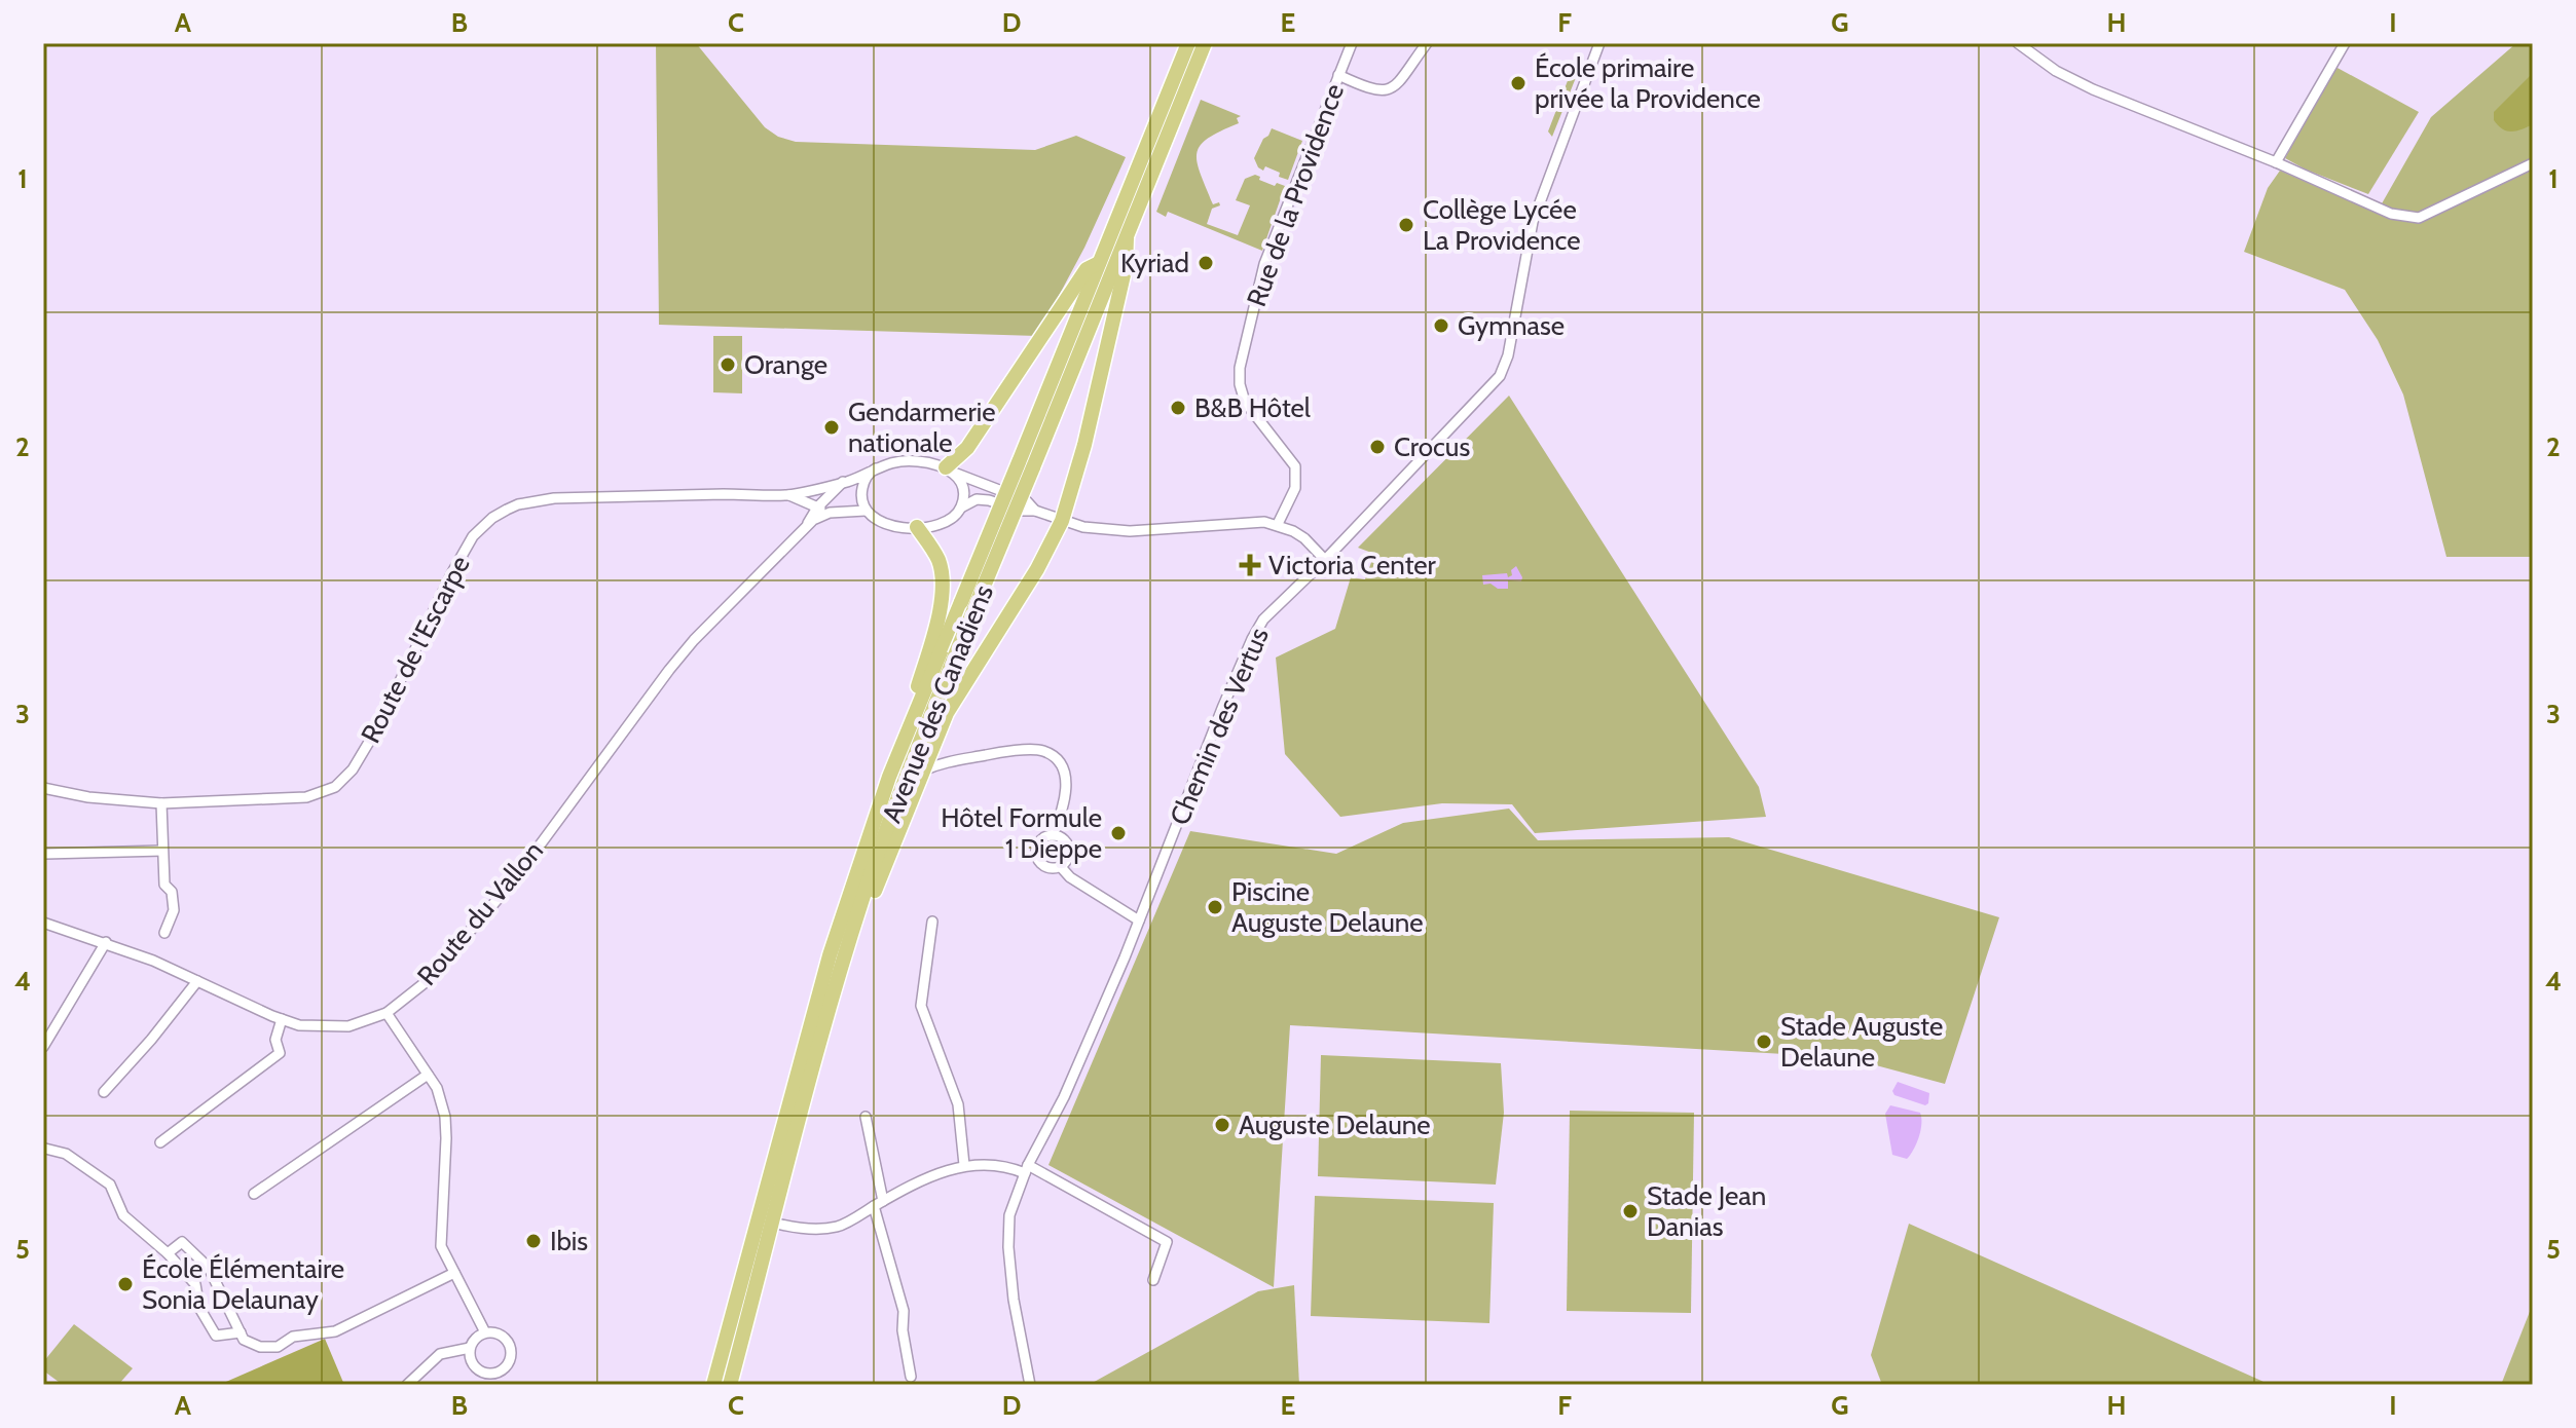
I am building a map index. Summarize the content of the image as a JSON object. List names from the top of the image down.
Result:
{
  "streets": {
    "main road": ["Avenue des Canadiens"],
    "street": [
      "Rue de la Providence",
      "Route de l'Escarpe",
      "Chemin des Vertus",
      "Route du Vallon"
    ]
  },
  "places": {
    "other": [
      "École primaire privée la Providence",
      "Collège Lycée La Providence",
      "Kyriad",
      "Gymnase",
      "Orange",
      "B&B Hôtel",
      "Gendarmerie nationale",
      "Crocus",
      "Hôtel Formule 1 Dieppe",
      "Piscine Auguste Delaune",
      "Stade Auguste Delaune",
      "Auguste Delaune",
      "Stade Jean Danias",
      "Ibis",
      "École Élémentaire Sonia Delaunay"
    ],
    "health": ["Victoria Center"]
  },
  "grid": {
    "columns": [
      "A",
      "B",
      "C",
      "D",
      "E",
      "F",
      "G",
      "H",
      "I"
    ],
    "rows": [
      "1",
      "2",
      "3",
      "4",
      "5"
    ]
  }
}
